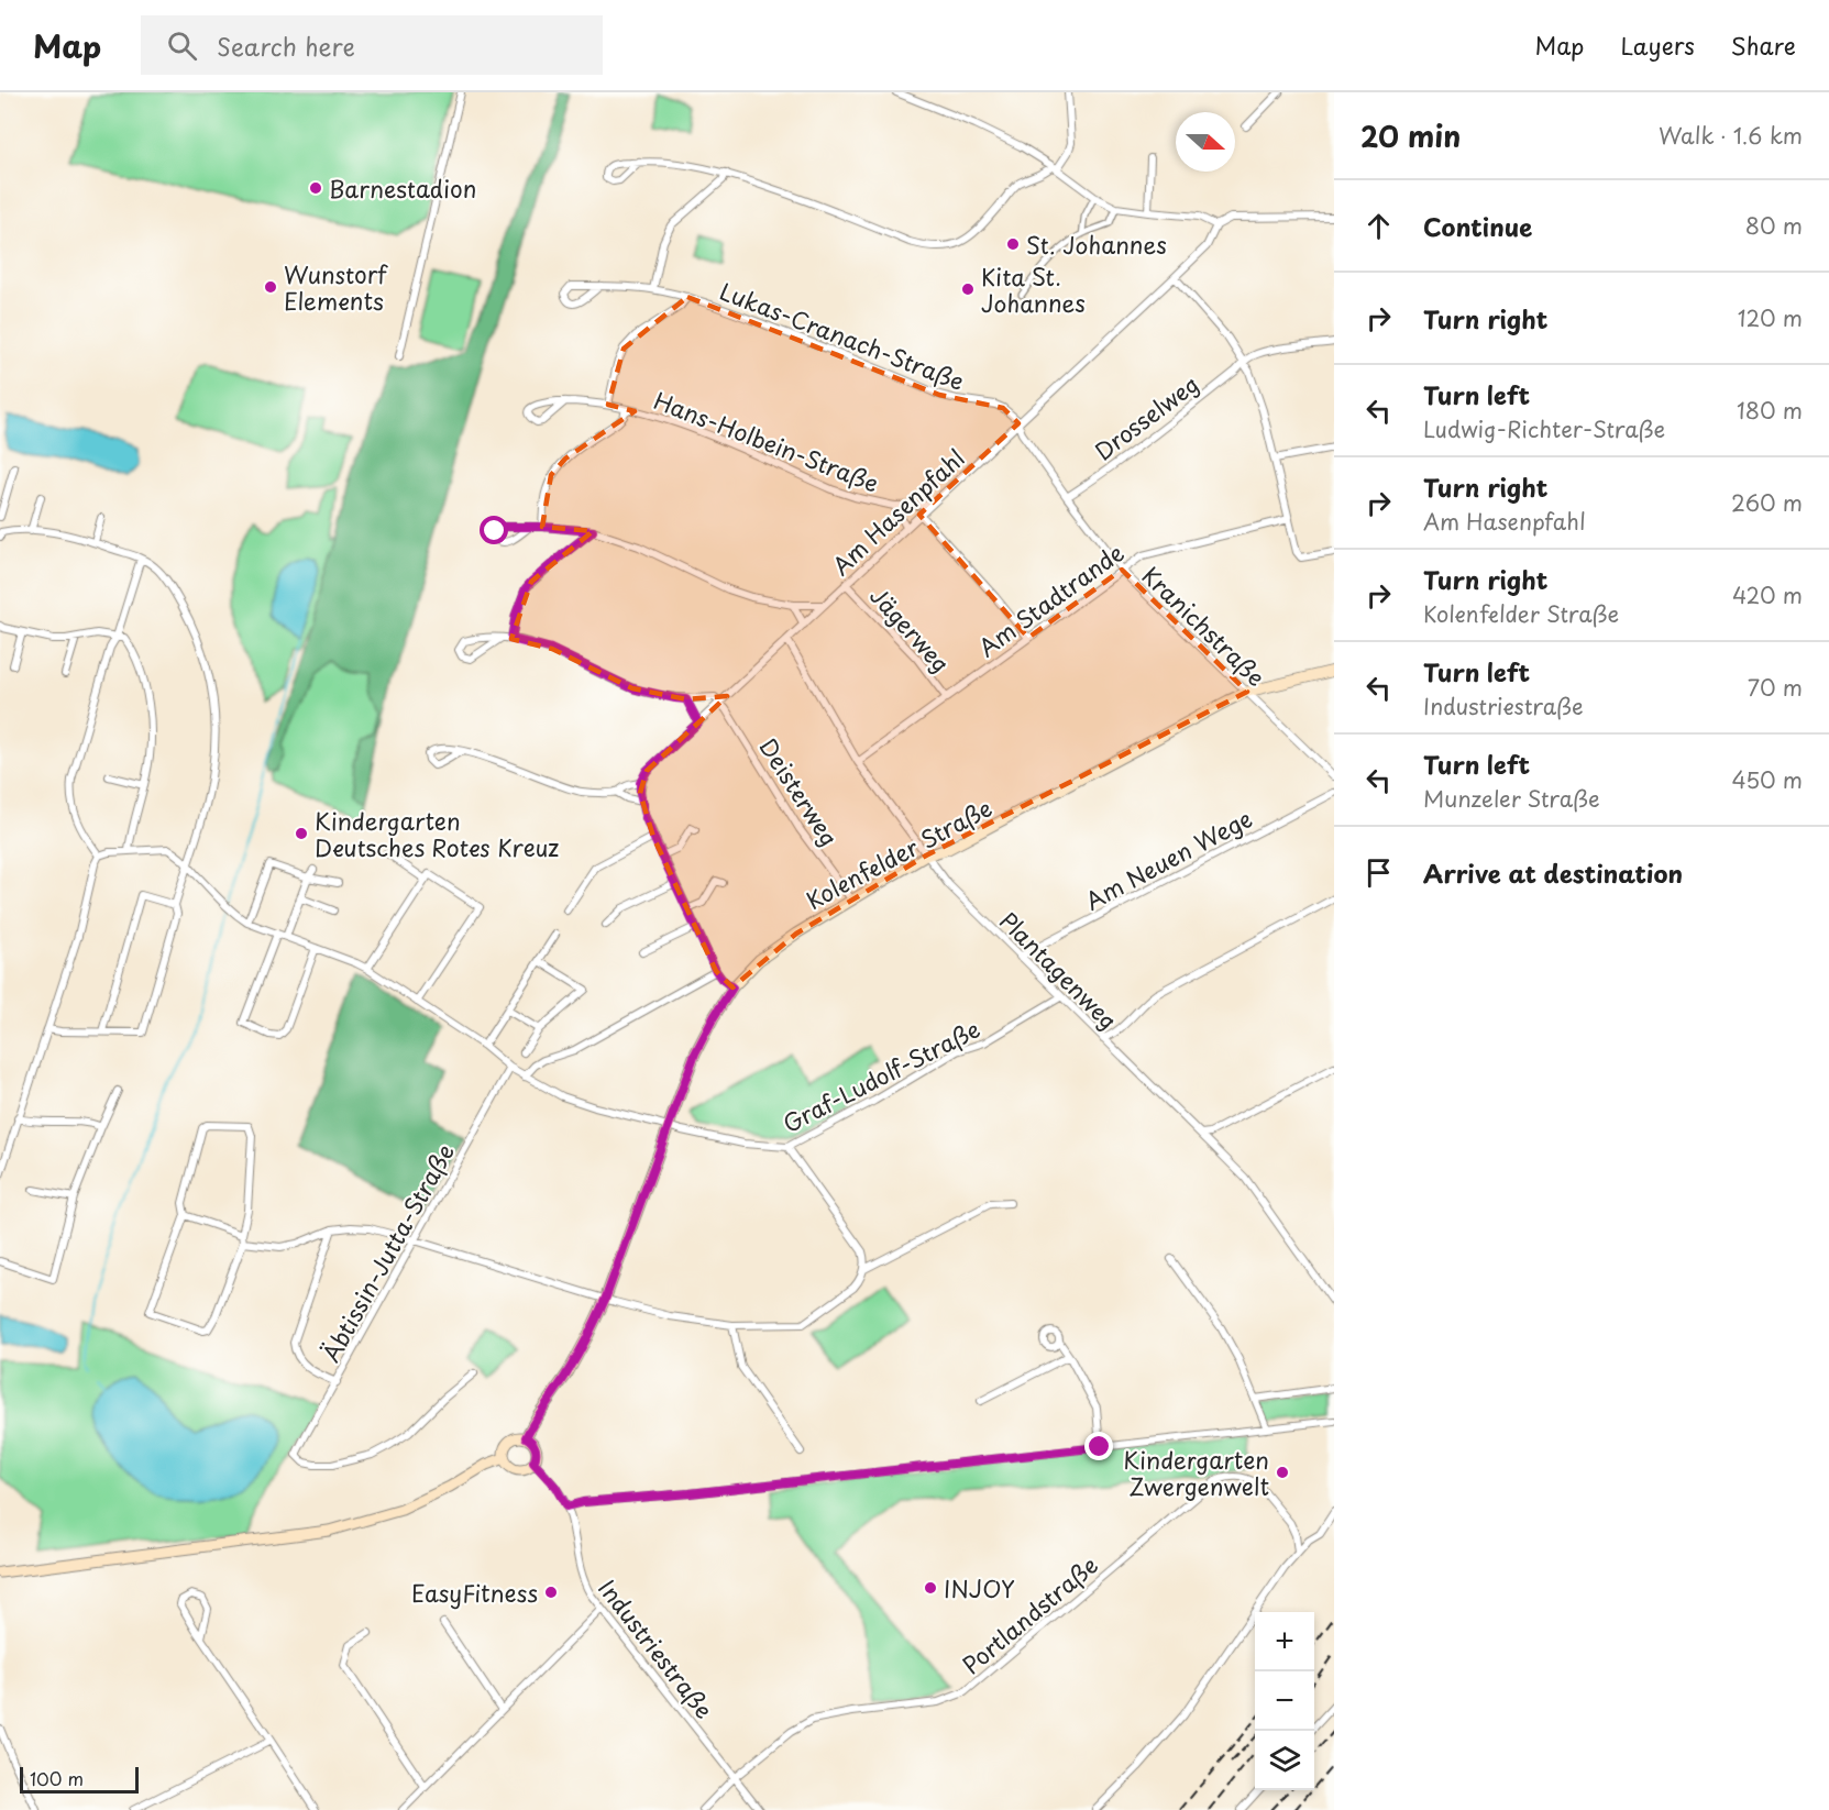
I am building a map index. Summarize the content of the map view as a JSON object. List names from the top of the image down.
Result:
{
  "streets": {
    "main road": ["Kolenfelder Straße"],
    "street": [
      "Lukas-Cranach-Straße",
      "Drosselweg",
      "Hans-Holbein-Straße",
      "Am Hasenpfahl",
      "Am Stadtrande",
      "Kranichstraße",
      "Jägerweg",
      "Deisterweg",
      "Am Neuen Wege",
      "Plantagenweg",
      "Graf-Ludolf-Straße",
      "Äbtissin-Jutta-Straße",
      "Portlandstraße",
      "Industriestraße"
    ]
  },
  "crossings": [
    ["Lukas-Cranach-Straße", "Hans-Holbein-Straße"],
    ["Lukas-Cranach-Straße", "Am Hasenpfahl"],
    ["Lukas-Cranach-Straße", "Kranichstraße"],
    ["Drosselweg", "Kranichstraße"],
    ["Hans-Holbein-Straße", "Am Hasenpfahl"],
    ["Am Hasenpfahl", "Kranichstraße"],
    ["Am Hasenpfahl", "Jägerweg"],
    ["Am Hasenpfahl", "Deisterweg"],
    ["Am Hasenpfahl", "Plantagenweg"],
    ["Am Stadtrande", "Kranichstraße"],
    ["Am Stadtrande", "Jägerweg"],
    ["Am Stadtrande", "Plantagenweg"],
    ["Kranichstraße", "Kolenfelder Straße"],
    ["Deisterweg", "Kolenfelder Straße"],
    ["Kolenfelder Straße", "Plantagenweg"],
    ["Kolenfelder Straße", "Graf-Ludolf-Straße"],
    ["Kolenfelder Straße", "Industriestraße"],
    ["Am Neuen Wege", "Plantagenweg"],
    ["Plantagenweg", "Graf-Ludolf-Straße"],
    ["Graf-Ludolf-Straße", "Äbtissin-Jutta-Straße"],
    ["Portlandstraße", "Industriestraße"]
  ],
  "places": [
    "Barnestadion",
    "St. Johannes",
    "Wunstorf Elements",
    "Kita St. Johannes",
    "Kindergarten Deutsches Rotes Kreuz",
    "Kindergarten Zwergenwelt",
    "INJOY",
    "EasyFitness"
  ],
  "scale_bar": "100 m",
  "north": "right",
  "page": {
    "header": "Map",
    "search": "Search here",
    "nav": ["Map", "Layers", "Share"],
    "heading": ["20 min", "Walk · 1.6 km"],
    "list": [
      ["Continue", "80 m"],
      ["Turn right", "120 m"],
      ["Turn left", "Ludwig-Richter-Straße", "180 m"],
      ["Turn right", "Am Hasenpfahl", "260 m"],
      ["Turn right", "Kolenfelder Straße", "420 m"],
      ["Turn left", "Industriestraße", "70 m"],
      ["Turn left", "Munzeler Straße", "450 m"],
      "Arrive at destination"
    ],
    "map_buttons": ["+", "−"],
    "scale": "100 m"
  }
}
